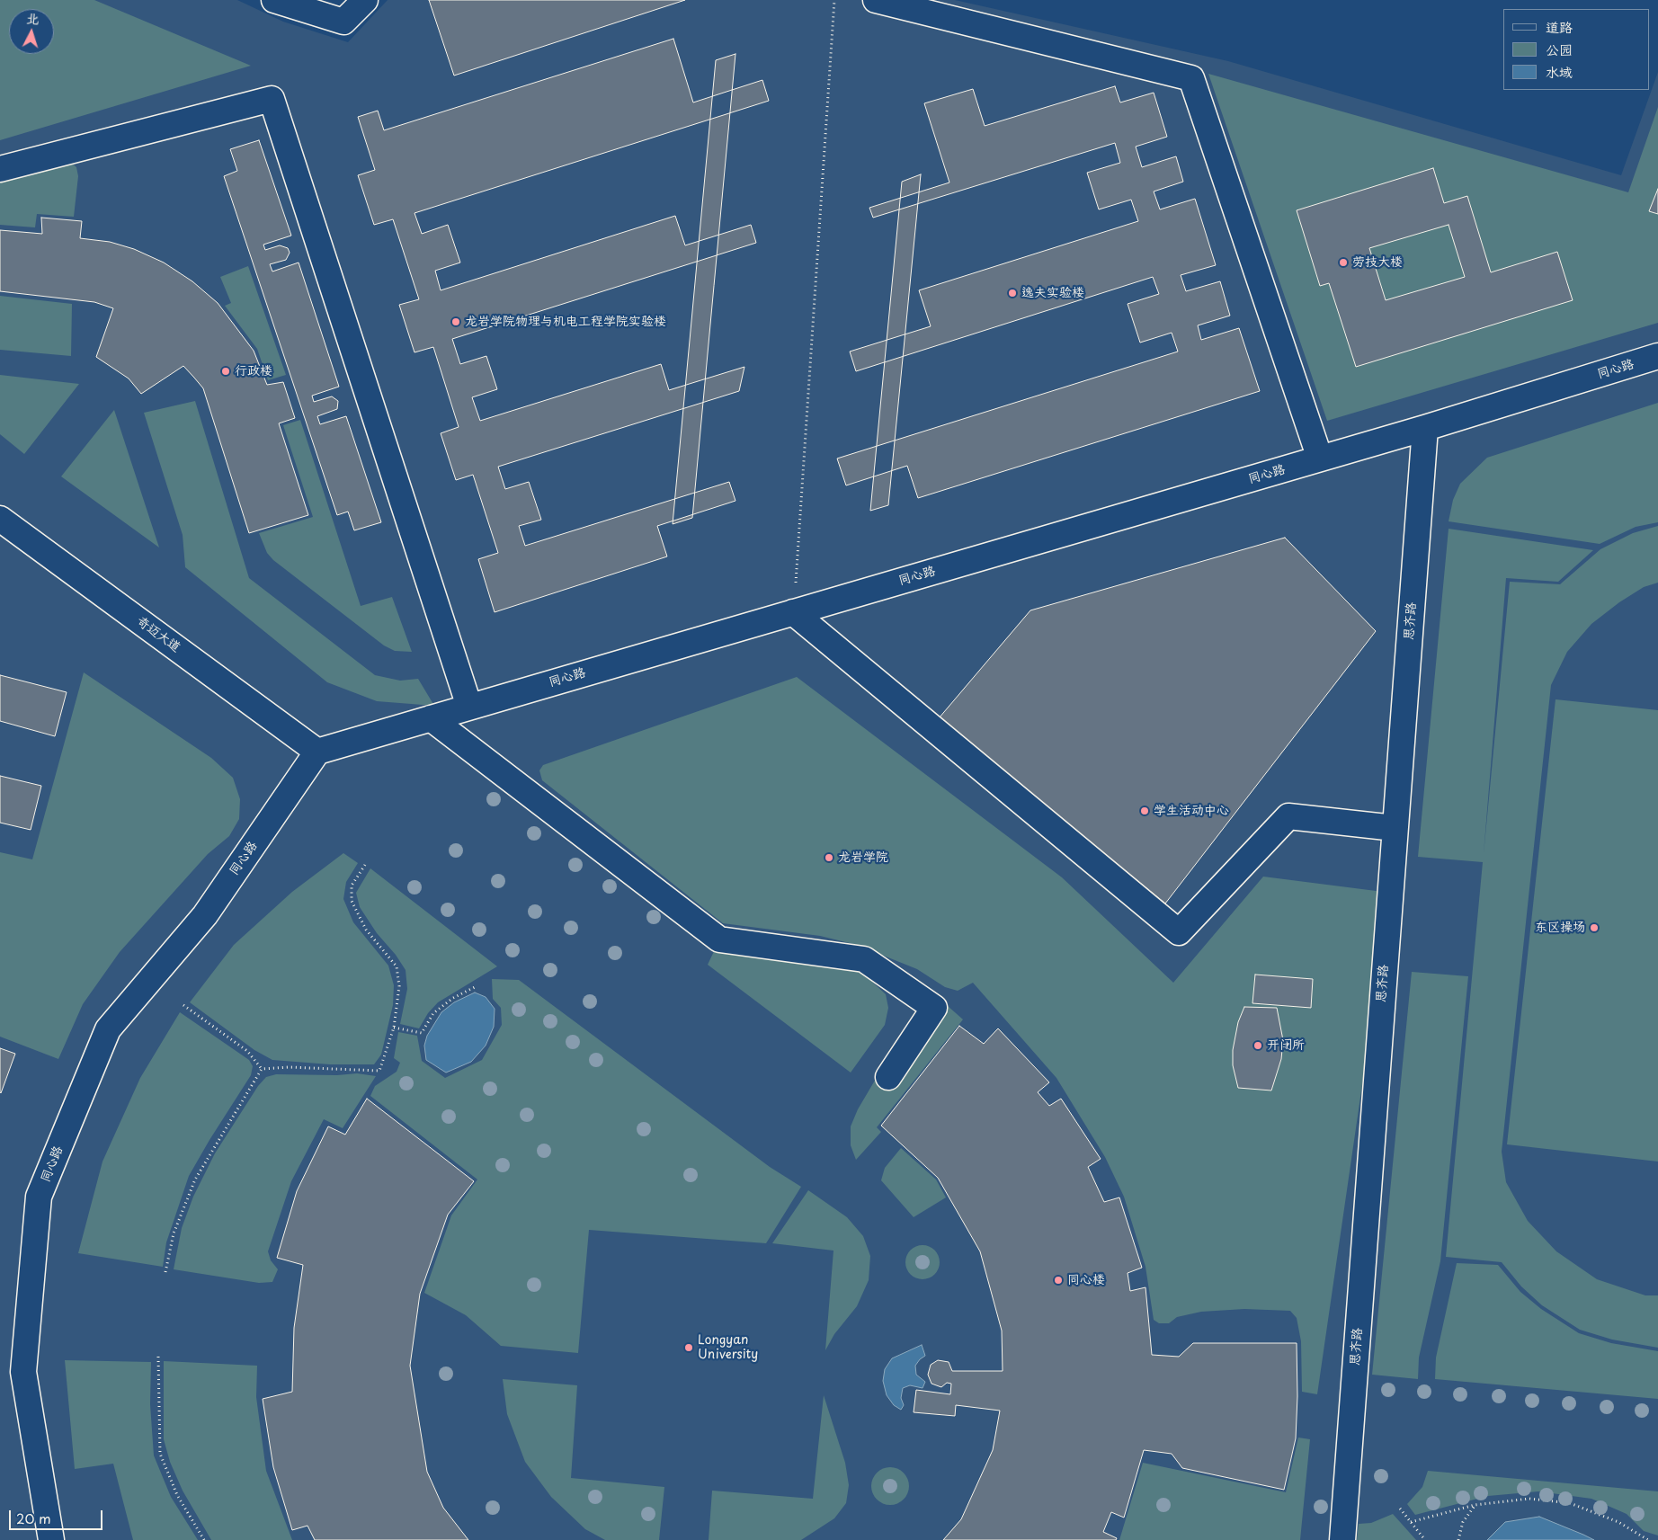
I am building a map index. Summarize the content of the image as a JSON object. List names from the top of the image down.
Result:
{
  "streets": {
    "street": ["同心路", "思齐路", "奇迈大道"]
  },
  "crossings": [
    ["同心路", "思齐路"],
    ["同心路", "奇迈大道"]
  ],
  "places": [
    "劳技大楼",
    "逸夫实验楼",
    "龙岩学院物理与机电工程学院实验楼",
    "行政楼",
    "学生活动中心",
    "龙岩学院",
    "东区操场",
    "开闭所",
    "同心楼",
    "Longyan University"
  ],
  "legend": ["道路", "公园", "水域"],
  "scale_bar": "20 m",
  "north": "top"
}
